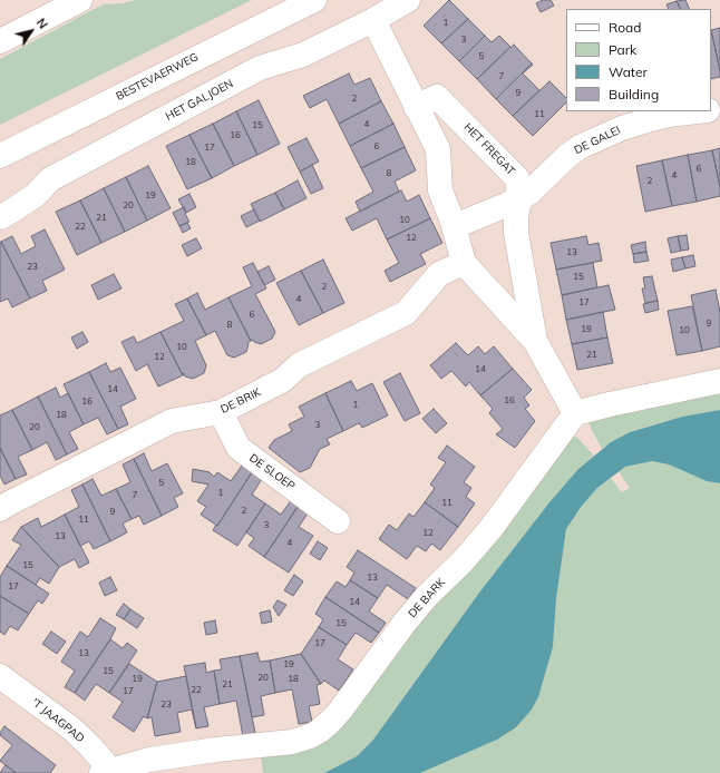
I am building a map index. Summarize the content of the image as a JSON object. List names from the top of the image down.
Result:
{
  "streets": {
    "street": [
      "BESTEVAERWEG",
      "HET GALJOEN",
      "DE GALEI",
      "HET FREGAT",
      "DE BRIK",
      "DE SLOEP",
      "DE BARK",
      "'T JAAGPAD"
    ]
  },
  "crossings": [
    ["HET GALJOEN", "HET FREGAT"],
    ["DE GALEI", "HET FREGAT"],
    ["HET FREGAT", "DE BRIK"],
    ["HET FREGAT", "DE BARK"],
    ["DE BRIK", "DE SLOEP"],
    ["DE BARK", "'T JAAGPAD"]
  ],
  "house_numbers": [
    "1",
    "3",
    "5",
    "7",
    "9",
    "2",
    "11",
    "4",
    "15",
    "16",
    "6",
    "17",
    "18",
    "6",
    "8",
    "4",
    "2",
    "19",
    "20",
    "21",
    "10",
    "22",
    "12",
    "13",
    "23",
    "15",
    "2",
    "4",
    "17",
    "6",
    "9",
    "8",
    "19",
    "10",
    "10",
    "21",
    "12",
    "14",
    "14",
    "16",
    "16",
    "1",
    "18",
    "3",
    "20",
    "5",
    "1",
    "7",
    "11",
    "2",
    "9",
    "11",
    "3",
    "12",
    "13",
    "4",
    "15",
    "13",
    "17",
    "14",
    "15",
    "17",
    "13",
    "19",
    "15",
    "20",
    "19",
    "18",
    "21",
    "22",
    "17",
    "23"
  ],
  "legend": [
    "Road",
    "Park",
    "Water",
    "Building"
  ],
  "north": "top right"
}
